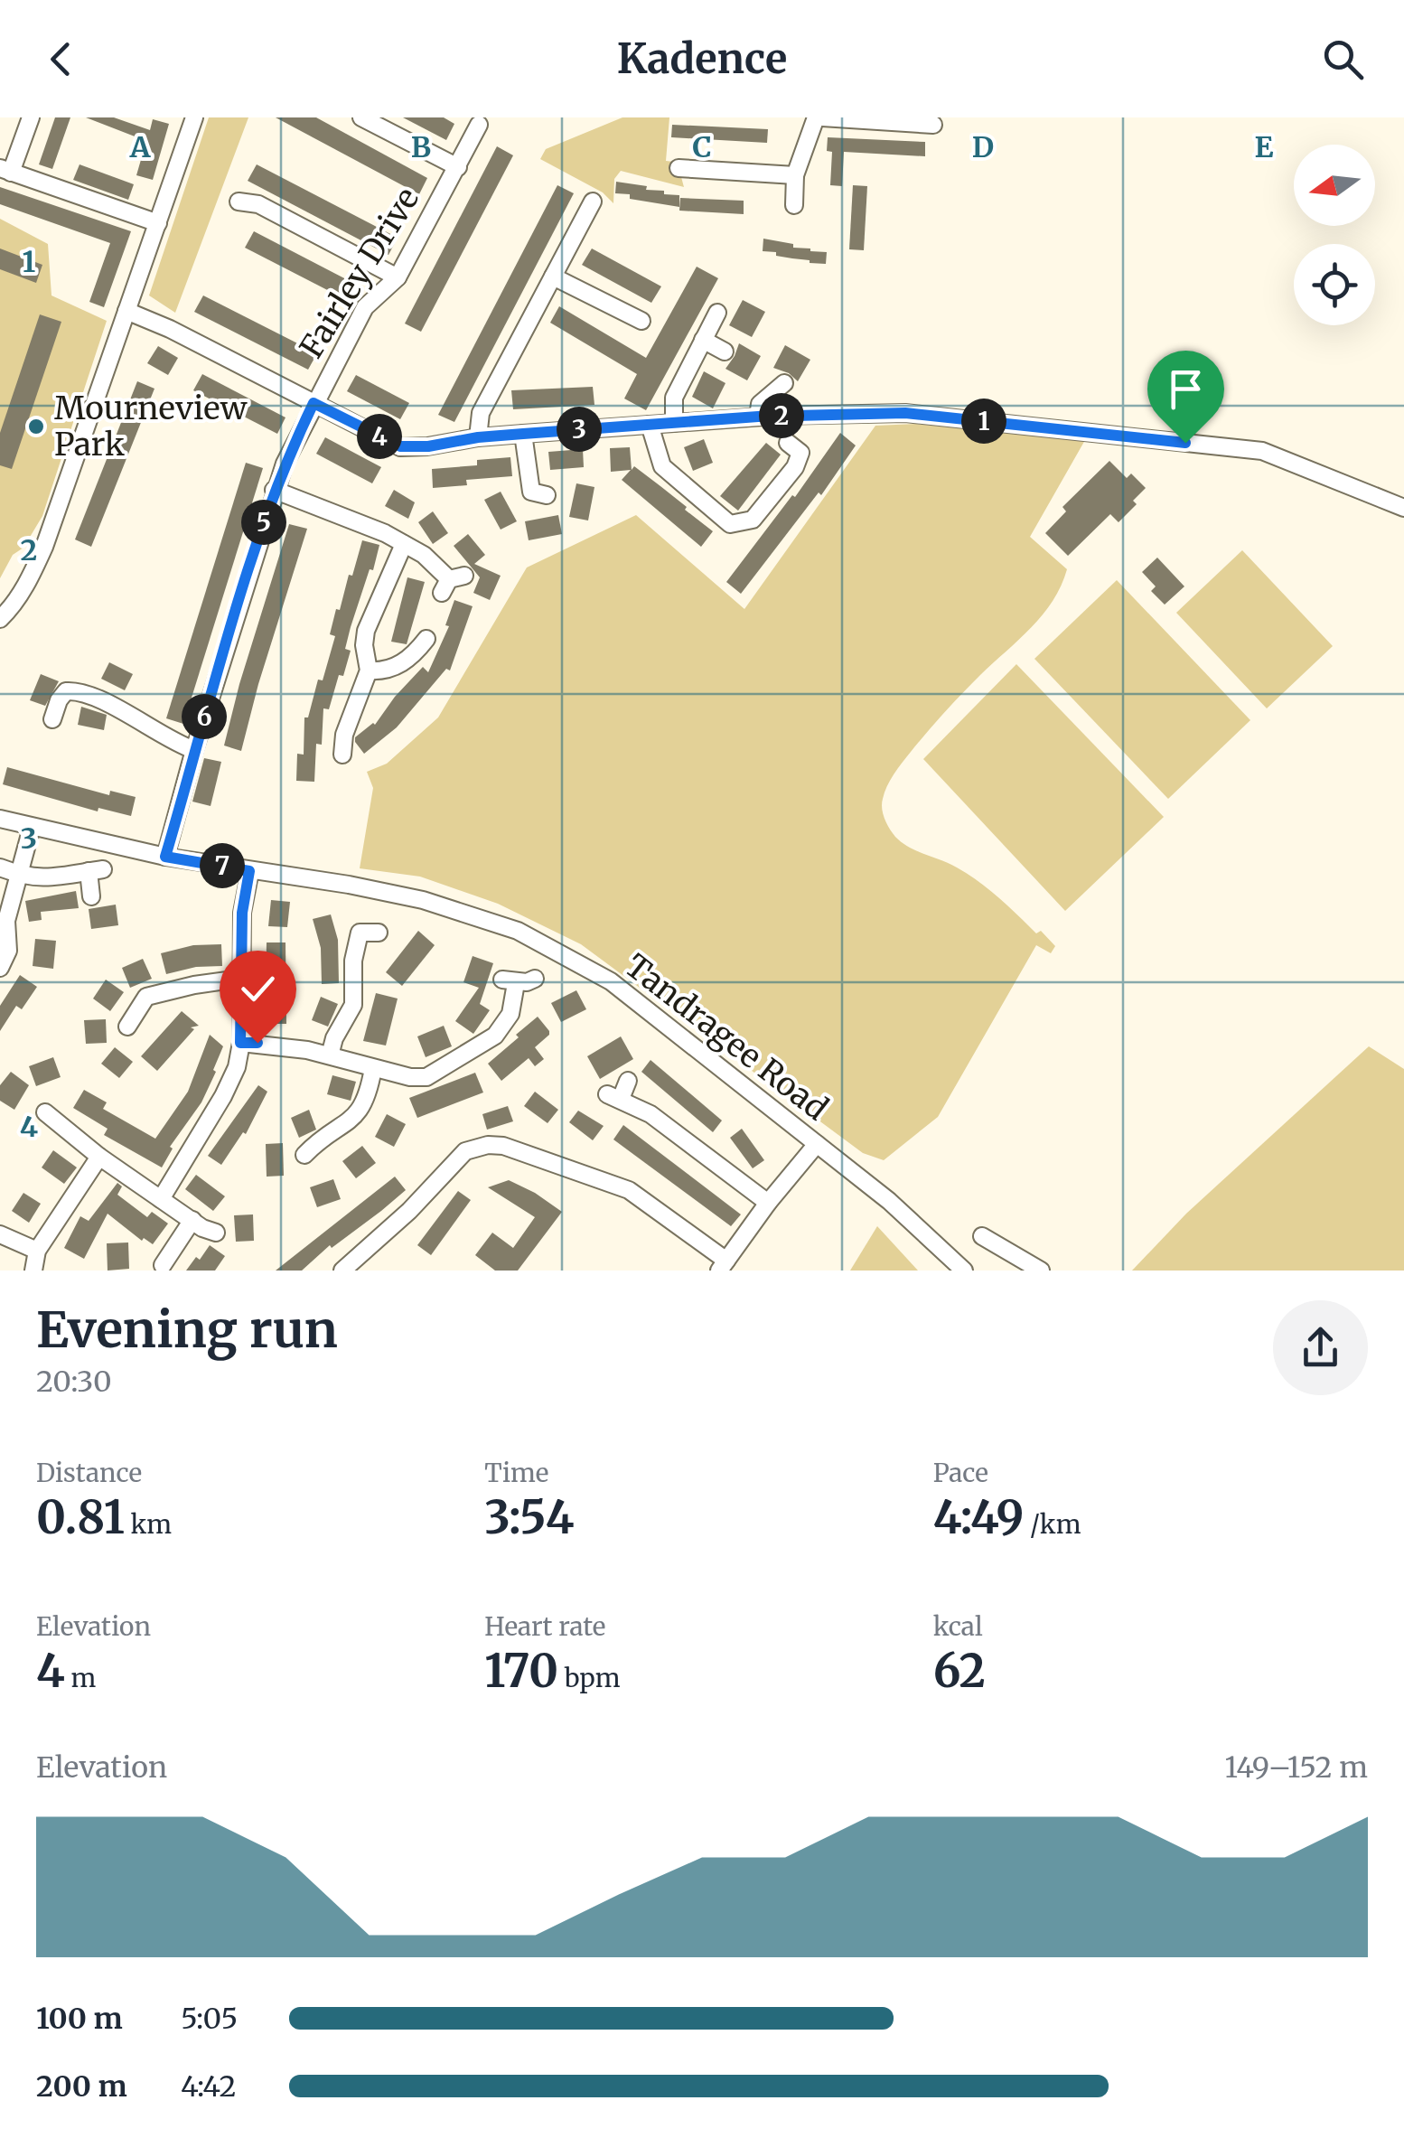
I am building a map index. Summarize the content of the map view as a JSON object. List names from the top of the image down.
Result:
{
  "streets": {
    "street": ["Fairley Drive", "Tandragee Road"]
  },
  "crossings": [
    ["Fairley Drive", "Tandragee Road"]
  ],
  "places": ["Mourneview Park"],
  "north": "left",
  "page": {
    "header": "Kadence",
    "pins": [
      "2",
      "1",
      "3",
      "4",
      "5",
      "6",
      "7"
    ],
    "heading": ["Evening run", "20:30"],
    "stats": [
      ["Distance", "0.81 km"],
      ["Time", "3:54"],
      ["Pace", "4:49 /km"],
      ["Elevation", "4 m"],
      ["Heart rate", "170 bpm"],
      ["kcal", "62"]
    ],
    "chart": ["Elevation", "149–152 m"],
    "list": [
      {
        "name": "100 m",
        "note": "5:05"
      },
      {
        "name": "200 m",
        "note": "4:42"
      }
    ]
  },
  "grid": {
    "columns": [
      "A",
      "B",
      "C",
      "D",
      "E"
    ],
    "rows": [
      "1",
      "2",
      "3",
      "4"
    ]
  }
}
